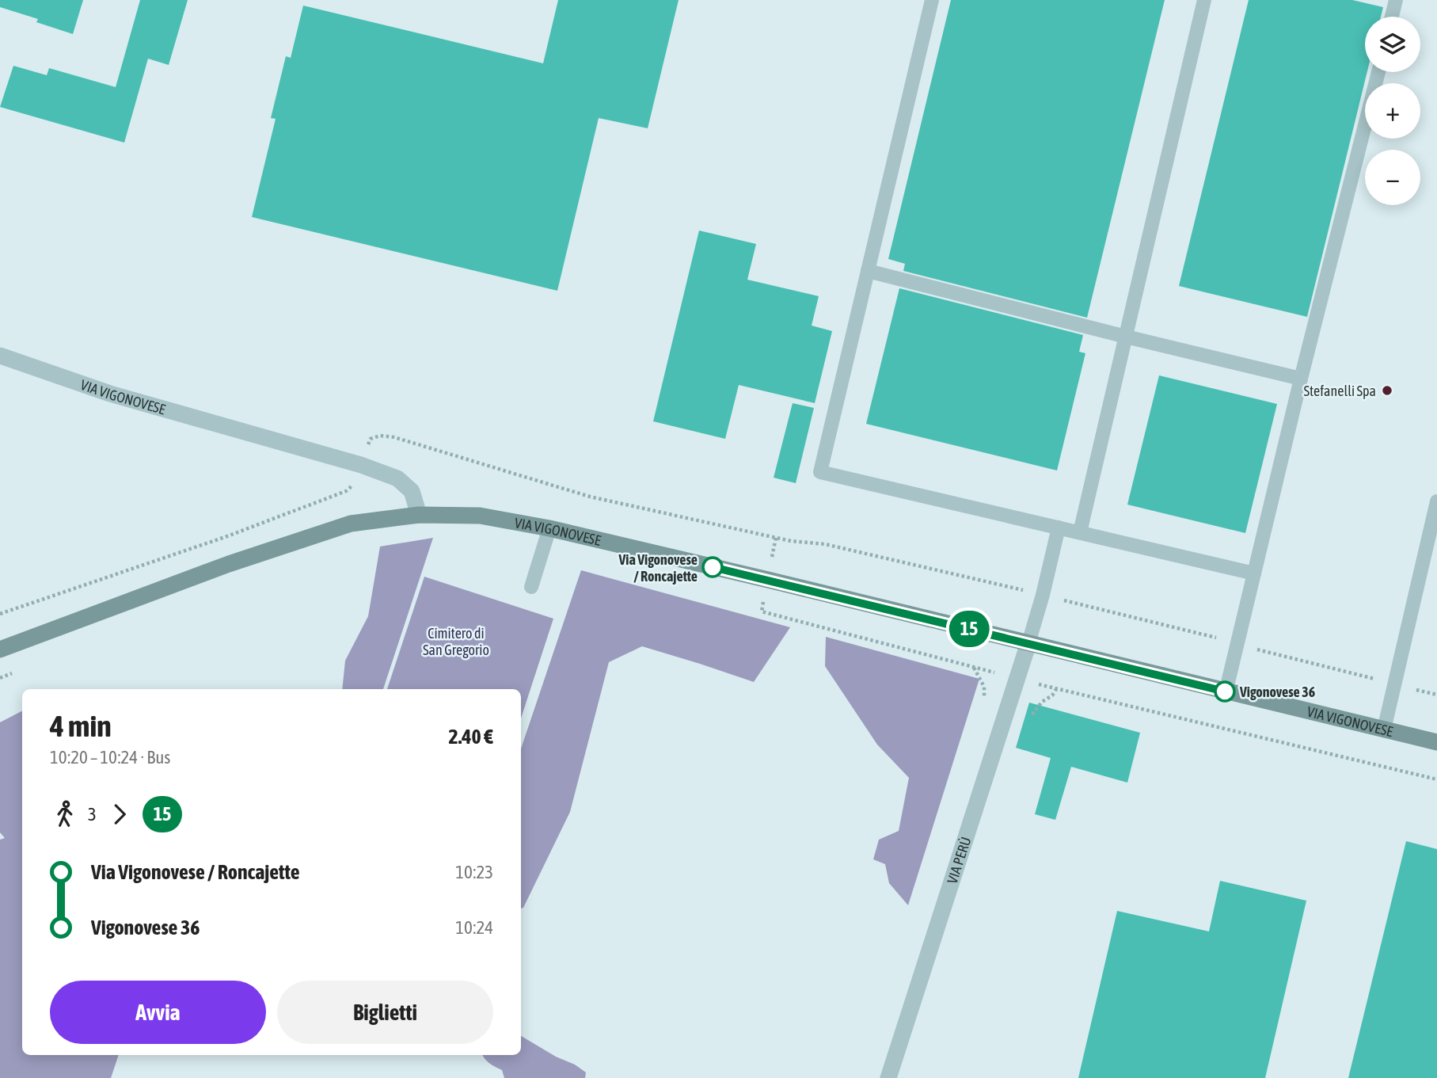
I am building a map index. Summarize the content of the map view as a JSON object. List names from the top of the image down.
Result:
{
  "streets": {
    "main road": ["VIA VIGONOVESE"],
    "street": ["VIA PERÙ"]
  },
  "crossings": [
    ["VIA VIGONOVESE", "VIA PERÙ"]
  ],
  "parks": ["Cimitero di San Gregorio"],
  "places": ["Stefanelli Spa", "Via Vigonovese / Roncajette", "Vigonovese 36"],
  "lines": ["bus line 15"],
  "page": {
    "on_map": "15",
    "map_buttons": ["+", "−"],
    "heading": ["4 min", "10:20 – 10:24 · Bus", "2.40 €"],
    "legs": ["3", "15"],
    "list": [
      {
        "name": "Via Vigonovese / Roncajette",
        "value": "10:23"
      },
      {
        "name": "Vigonovese 36",
        "value": "10:24"
      }
    ],
    "buttons": ["Avvia", "Biglietti"]
  }
}
